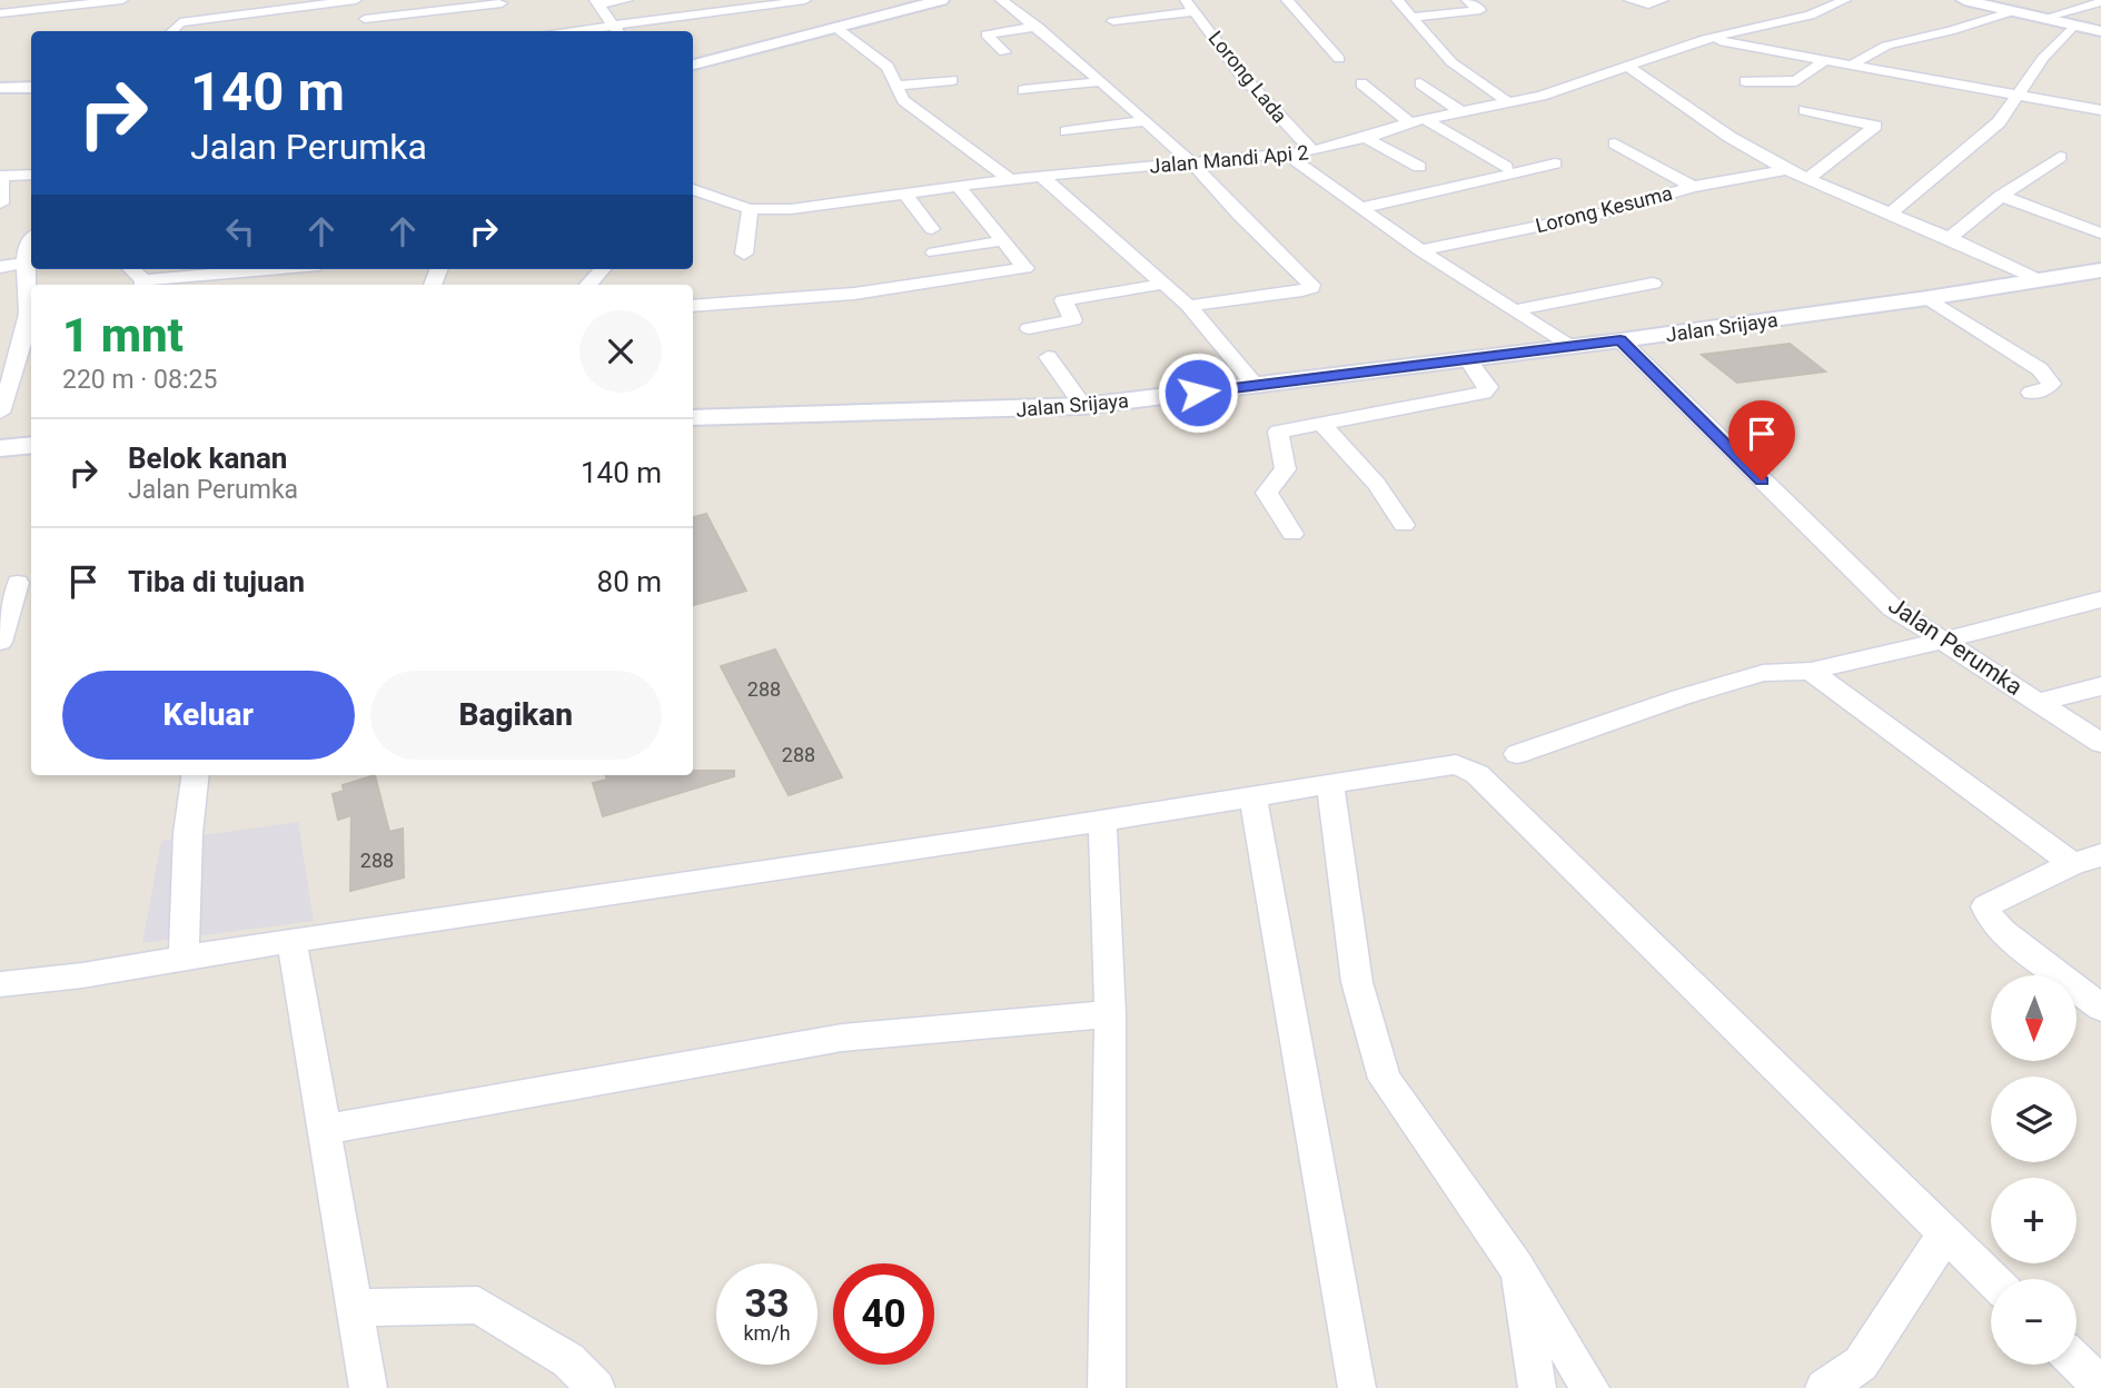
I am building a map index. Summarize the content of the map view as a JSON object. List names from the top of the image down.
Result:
{
  "streets": {
    "street": [
      "Lorong Lada",
      "Jalan Mandi Api 2",
      "Lorong Kesuma",
      "Jalan Srijaya",
      "Jalan Perumka"
    ]
  },
  "crossings": [
    ["Lorong Lada", "Jalan Mandi Api 2"],
    ["Jalan Srijaya", "Jalan Perumka"]
  ],
  "house_numbers": ["288", "288", "288"],
  "north": "bottom",
  "page": {
    "turn": ["140 m", "Jalan Perumka"],
    "heading": ["1 mnt", "220 m · 08:25"],
    "list": [
      {
        "name": "Belok kanan",
        "note": "Jalan Perumka",
        "value": "140 m"
      },
      {
        "name": "Tiba di tujuan",
        "value": "80 m"
      }
    ],
    "buttons": ["Keluar", "Bagikan"],
    "map_buttons": ["+", "−"],
    "speed": "33 km/h",
    "limit": "40"
  }
}
